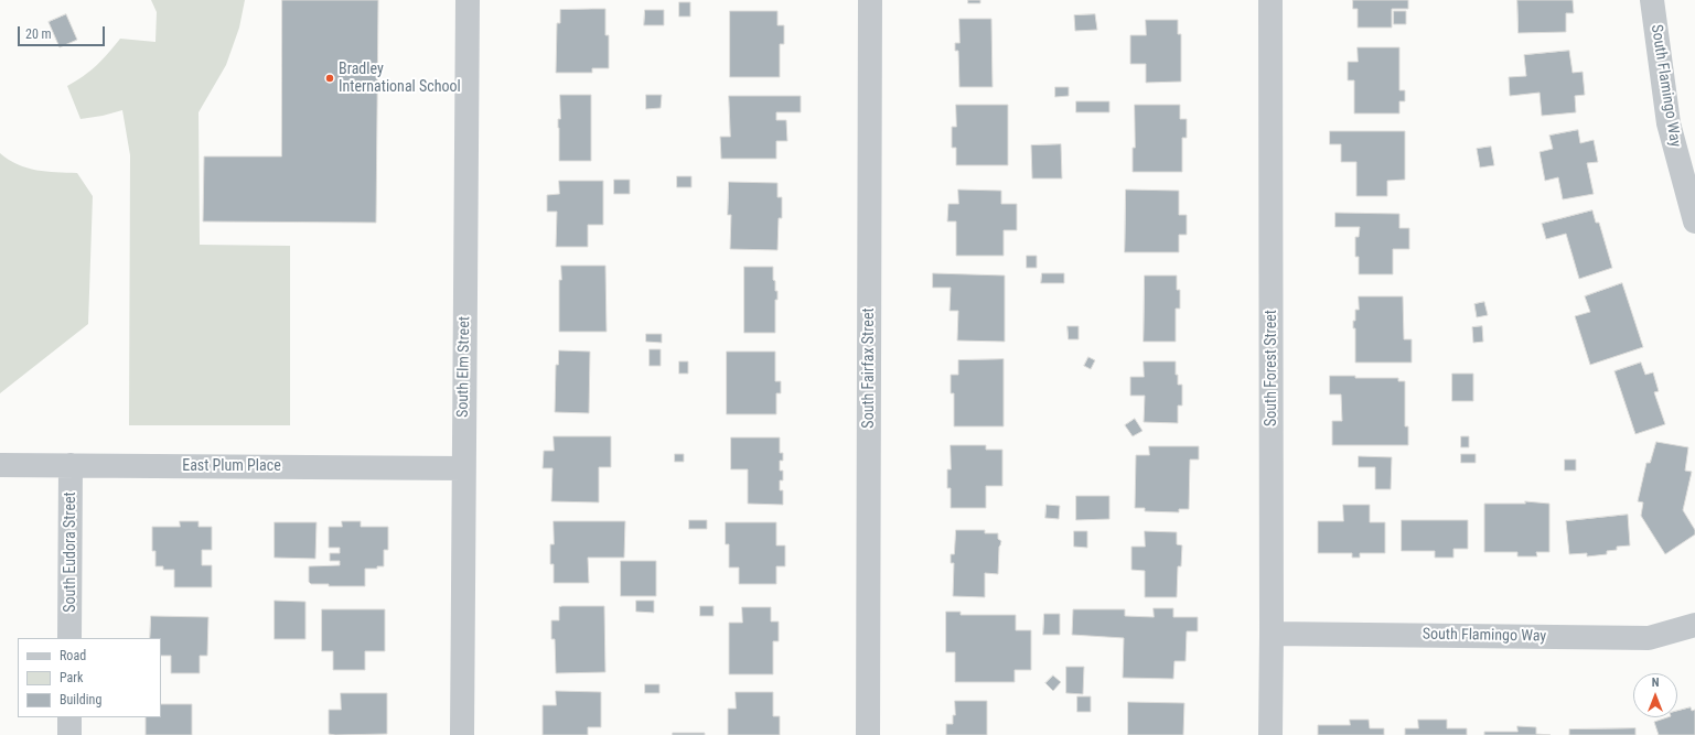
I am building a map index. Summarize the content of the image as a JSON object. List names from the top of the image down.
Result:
{
  "streets": {
    "street": [
      "South Flamingo Way",
      "South Elm Street",
      "South Fairfax Street",
      "South Forest Street",
      "East Plum Place",
      "South Eudora Street"
    ]
  },
  "crossings": [
    ["South Flamingo Way", "South Forest Street"],
    ["South Elm Street", "East Plum Place"],
    ["East Plum Place", "South Eudora Street"]
  ],
  "places": ["Bradley International School"],
  "legend": ["Road", "Park", "Building"],
  "scale_bar": "20 m",
  "north": "top"
}
